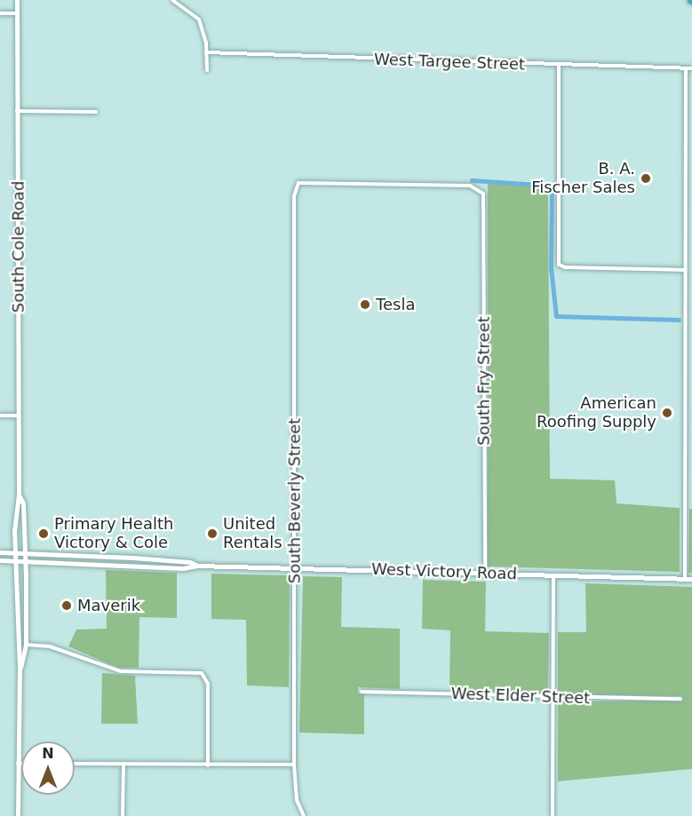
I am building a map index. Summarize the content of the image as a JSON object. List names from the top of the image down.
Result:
{
  "streets": {
    "main road": ["South Cole Road", "West Victory Road"],
    "street": [
      "West Targee Street",
      "South Fry Street",
      "South Beverly Street",
      "West Elder Street"
    ]
  },
  "crossings": [
    ["South Cole Road", "West Victory Road"],
    ["South Fry Street", "South Beverly Street"],
    ["South Fry Street", "West Victory Road"],
    ["South Beverly Street", "West Victory Road"]
  ],
  "places": [
    "B. A. Fischer Sales",
    "Tesla",
    "American Roofing Supply",
    "Primary Health Victory & Cole",
    "United Rentals",
    "Maverik"
  ],
  "north": "top"
}
